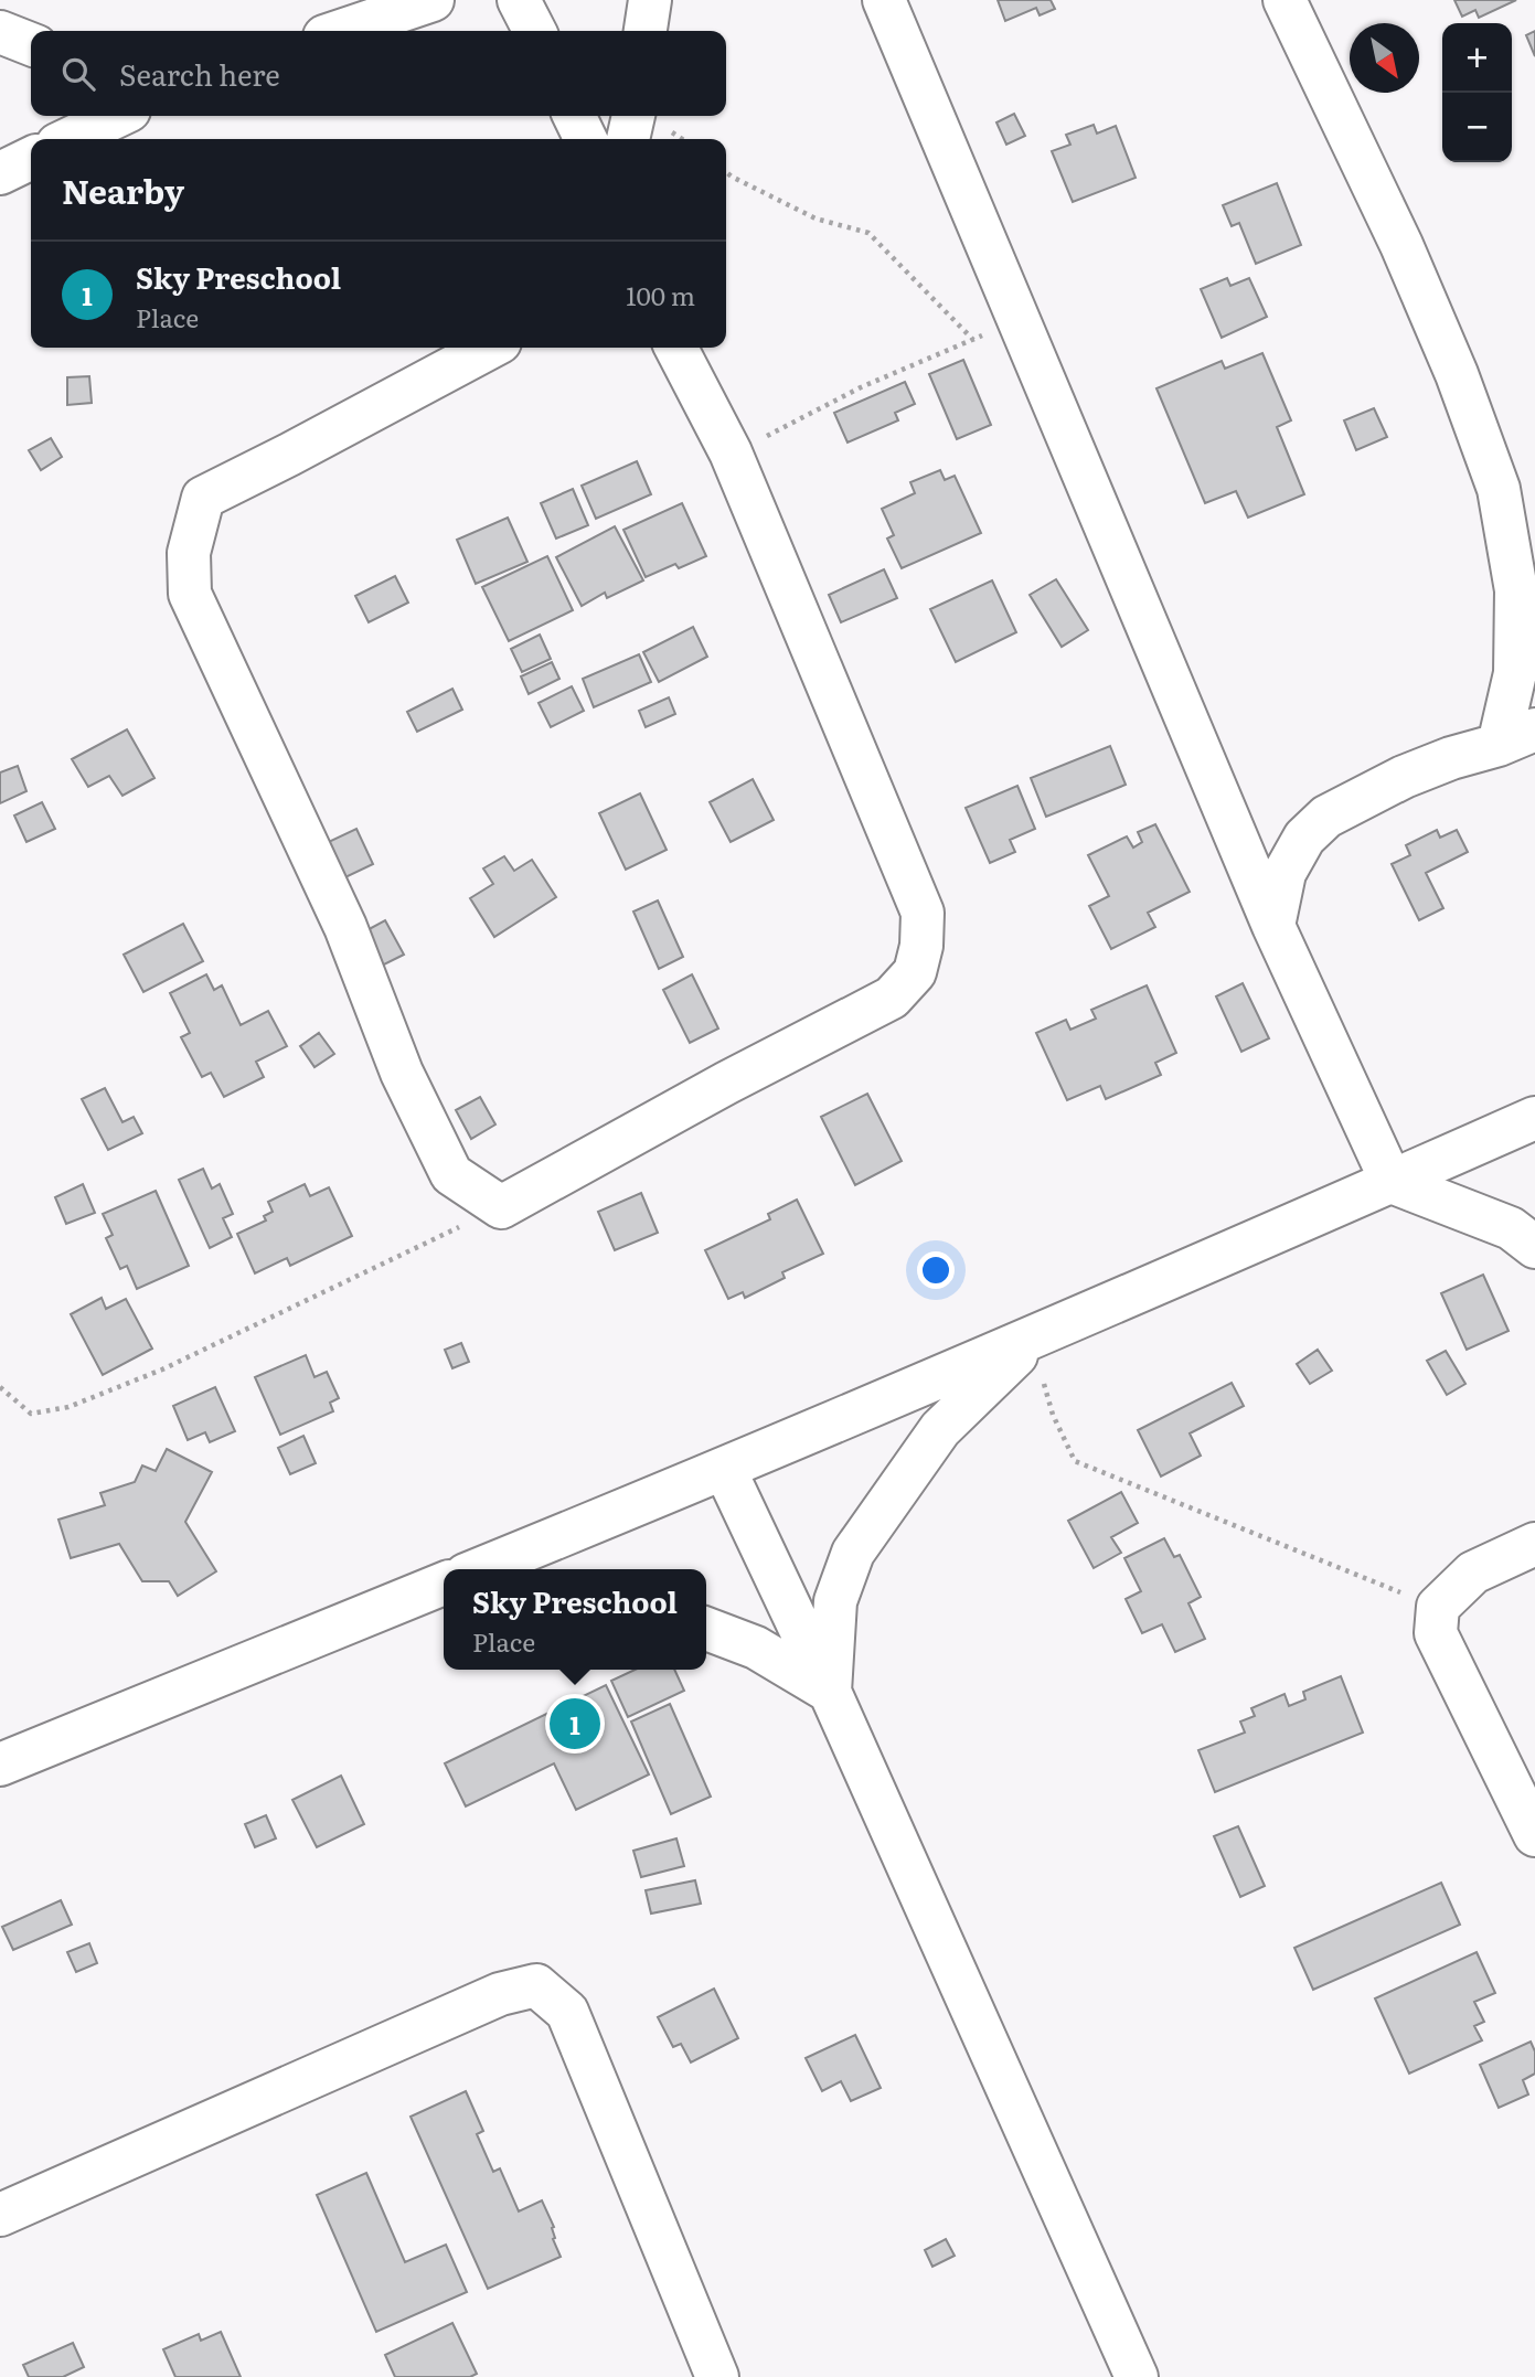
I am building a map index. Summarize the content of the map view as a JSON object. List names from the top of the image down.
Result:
{
  "north": "bottom right",
  "page": {
    "map_buttons": ["+", "−"],
    "search": "Search here",
    "heading": "Nearby",
    "list": [
      {
        "mark": "1",
        "name": "Sky Preschool",
        "note": "Place",
        "value": "100 m"
      }
    ],
    "popup": ["Sky Preschool", "Place"],
    "pins": "1"
  }
}
